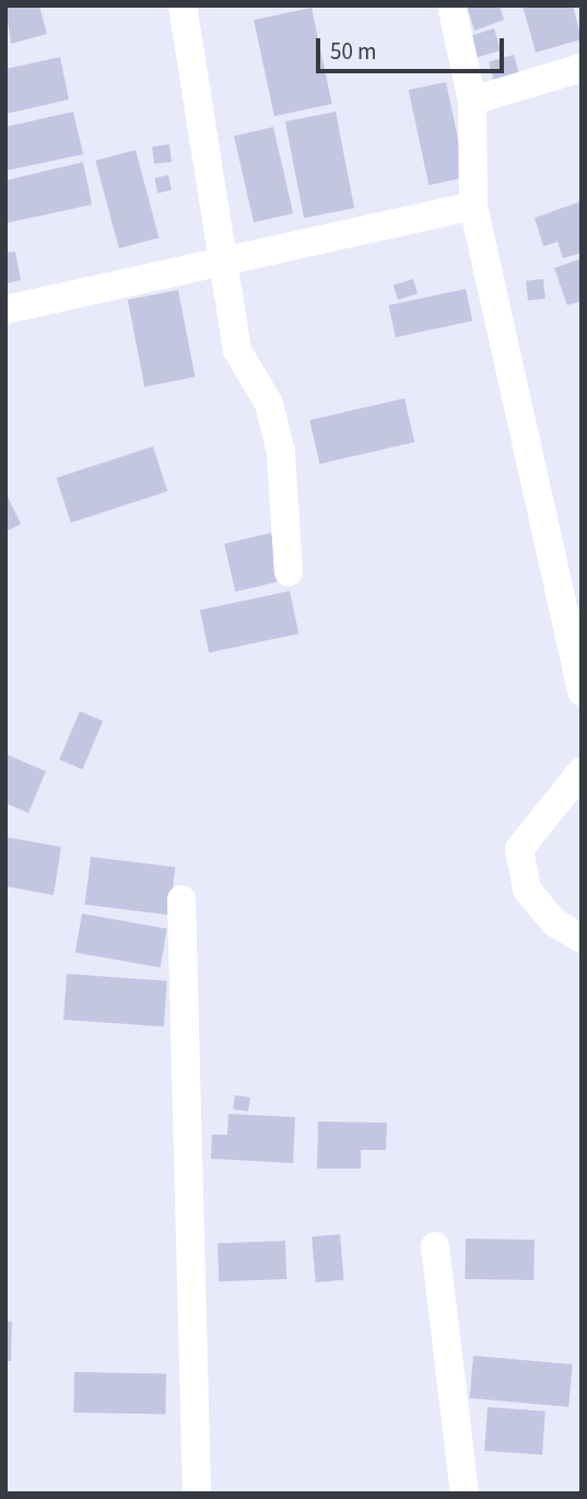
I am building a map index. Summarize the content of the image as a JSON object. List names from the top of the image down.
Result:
{
  "scale_bar": "50 m"
}
